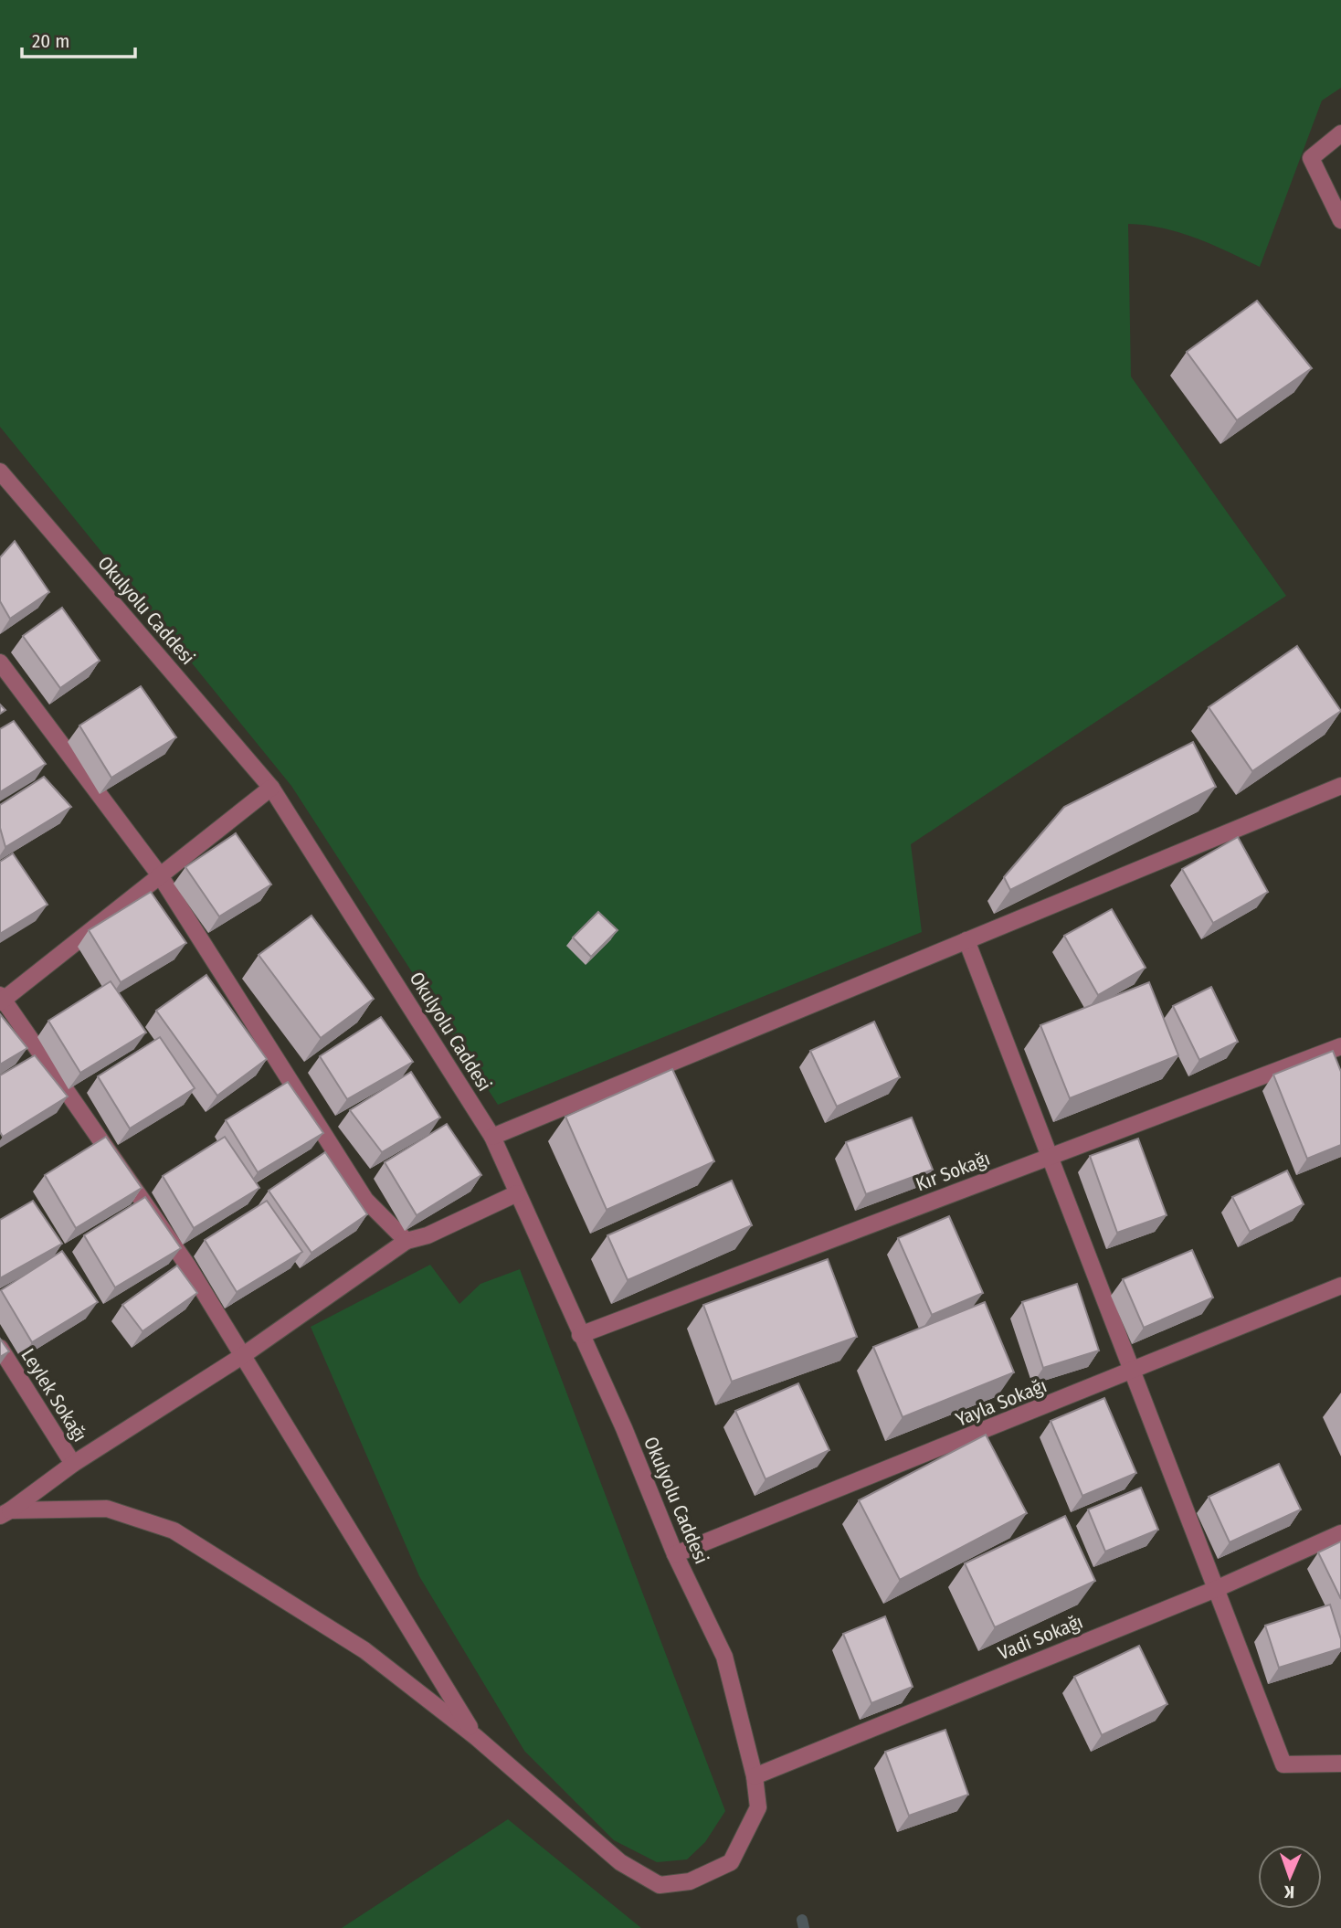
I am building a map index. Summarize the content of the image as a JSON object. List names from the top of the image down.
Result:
{
  "streets": {
    "street": [
      "Okulyolu Caddesi",
      "Kır Sokağı",
      "Leylek Sokağı",
      "Yayla Sokağı",
      "Vadi Sokağı"
    ]
  },
  "crossings": [
    ["Okulyolu Caddesi", "Kır Sokağı"],
    ["Okulyolu Caddesi", "Yayla Sokağı"],
    ["Okulyolu Caddesi", "Vadi Sokağı"]
  ],
  "scale_bar": "20 m",
  "north": "bottom"
}
